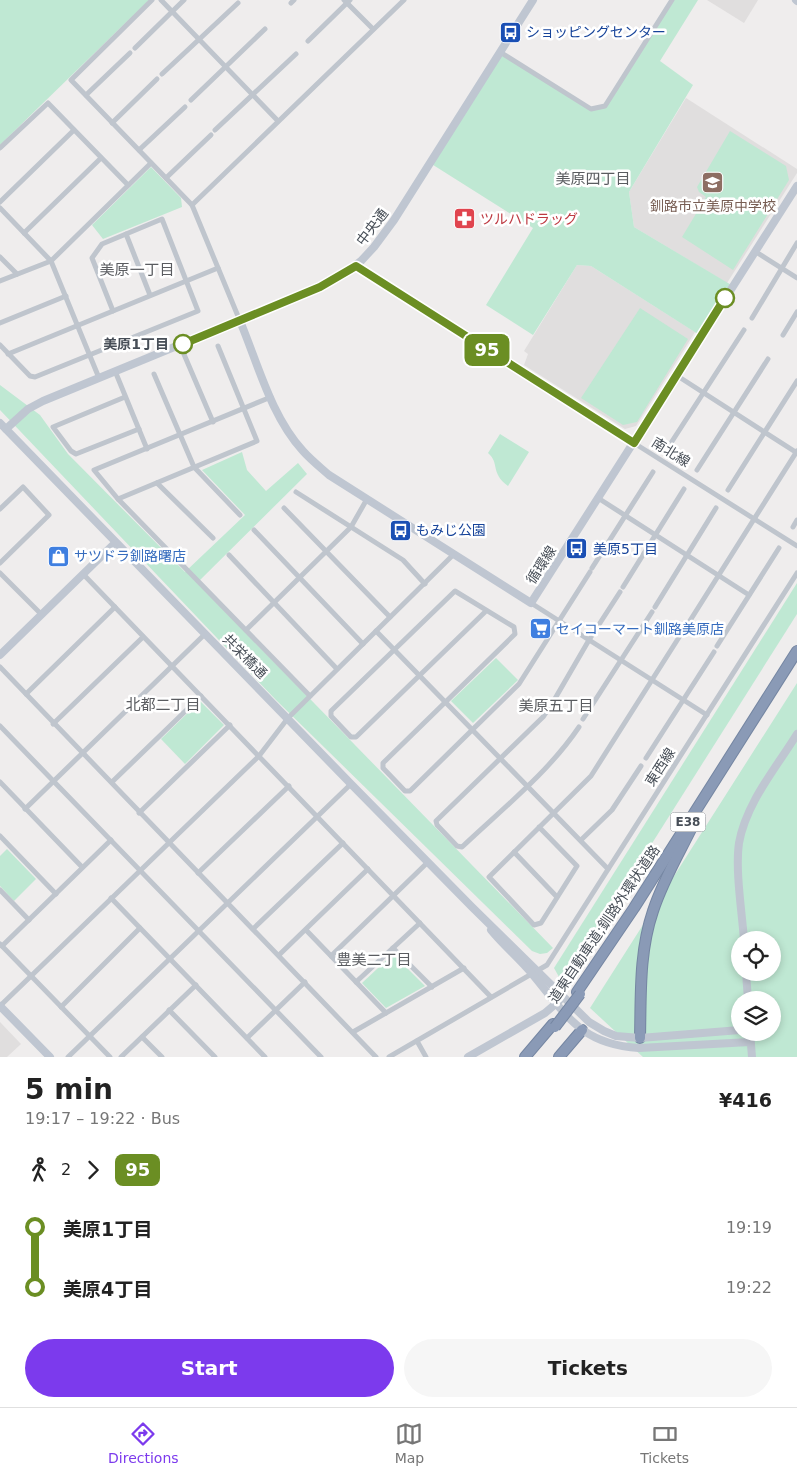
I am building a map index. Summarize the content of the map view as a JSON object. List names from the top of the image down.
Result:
{
  "streets": {
    "highway": ["E38", "道東自動車道;釧路外環状道路"],
    "street": [
      "中央通",
      "南北線",
      "循環線",
      "共栄橋通",
      "東西線"
    ]
  },
  "crossings": [
    ["中央通", "南北線"],
    ["中央通", "循環線"],
    ["中央通", "共栄橋通"],
    ["南北線", "循環線"],
    ["共栄橋通", "東西線"]
  ],
  "districts": [
    "美原四丁目",
    "美原一丁目",
    "北都二丁目",
    "美原五丁目",
    "豊美二丁目"
  ],
  "places": {
    "bus stop": ["ショッピングセンター", "もみじ公園", "美原5丁目"],
    "school or university": ["釧路市立美原中学校"],
    "pharmacy": ["ツルハドラッグ"],
    "other": ["美原1丁目"],
    "shop": ["サツドラ釧路曙店"],
    "supermarket": ["セイコーマート釧路美原店"]
  },
  "lines": ["bus line 95"],
  "page": {
    "on_map": "95",
    "heading": ["5 min", "19:17 – 19:22 · Bus", "¥416"],
    "legs": ["2", "95"],
    "list": [
      {
        "name": "美原1丁目",
        "value": "19:19"
      },
      {
        "name": "美原4丁目",
        "value": "19:22"
      }
    ],
    "buttons": ["Start", "Tickets"],
    "tabs": ["Directions", "Map", "Tickets"]
  }
}
